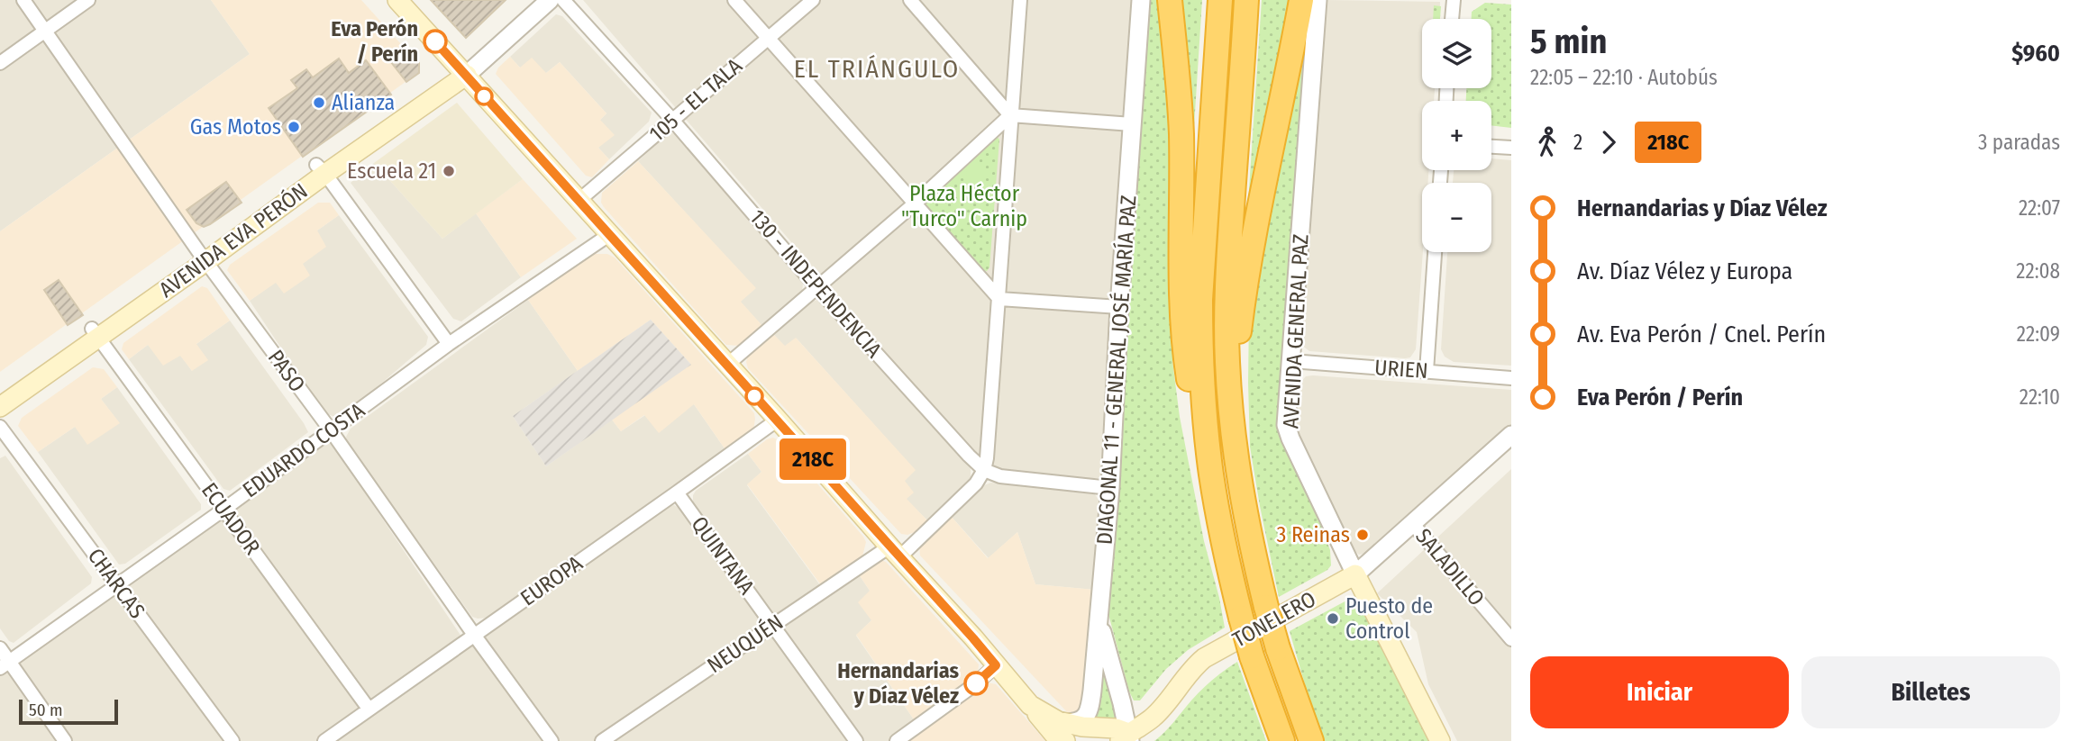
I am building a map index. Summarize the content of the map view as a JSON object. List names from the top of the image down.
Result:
{
  "streets": {
    "main road": ["AVENIDA EVA PERÓN", "AVENIDA GENERAL PAZ", "TONELERO"],
    "street": [
      "105 - EL TALA",
      "130 - INDEPENDENCIA",
      "URIEN",
      "DIAGONAL 11 - GENERAL JOSÉ MARÍA PAZ",
      "PASO",
      "EDUARDO COSTA",
      "ECUADOR",
      "QUINTANA",
      "SALADILLO",
      "EUROPA",
      "CHARCAS",
      "NEUQUÉN"
    ]
  },
  "crossings": [
    ["105 - EL TALA", "130 - INDEPENDENCIA"],
    ["AVENIDA EVA PERÓN", "PASO"],
    ["AVENIDA EVA PERÓN", "ECUADOR"],
    ["130 - INDEPENDENCIA", "NEUQUÉN"],
    ["AVENIDA GENERAL PAZ", "URIEN"],
    ["AVENIDA GENERAL PAZ", "TONELERO"],
    ["PASO", "EDUARDO COSTA"],
    ["PASO", "EUROPA"],
    ["EDUARDO COSTA", "ECUADOR"],
    ["EDUARDO COSTA", "CHARCAS"],
    ["ECUADOR", "EUROPA"],
    ["QUINTANA", "EUROPA"],
    ["QUINTANA", "NEUQUÉN"],
    ["SALADILLO", "TONELERO"]
  ],
  "districts": ["EL TRIÁNGULO"],
  "parks": ["Plaza Héctor \"Turco\" Carnip"],
  "places": [
    "Eva Perón / Perín",
    "Alianza",
    "Gas Motos",
    "Escuela 21",
    "3 Reinas",
    "Puesto de Control",
    "Hernandarias y Díaz Vélez"
  ],
  "lines": ["bus line 218C"],
  "scale_bar": "50 m",
  "page": {
    "on_map": "218C",
    "heading": ["5 min", "22:05 – 22:10 · Autobús", "$960"],
    "map_buttons": ["+", "−"],
    "legs": ["2", "218C", "3 paradas"],
    "list": [
      {
        "name": "Hernandarias y Díaz Vélez",
        "value": "22:07"
      },
      {
        "name": "Av. Díaz Vélez y Europa",
        "value": "22:08"
      },
      {
        "name": "Av. Eva Perón / Cnel. Perín",
        "value": "22:09"
      },
      {
        "name": "Eva Perón / Perín",
        "value": "22:10"
      }
    ],
    "buttons": ["Iniciar", "Billetes"],
    "scale": "50 m"
  }
}
